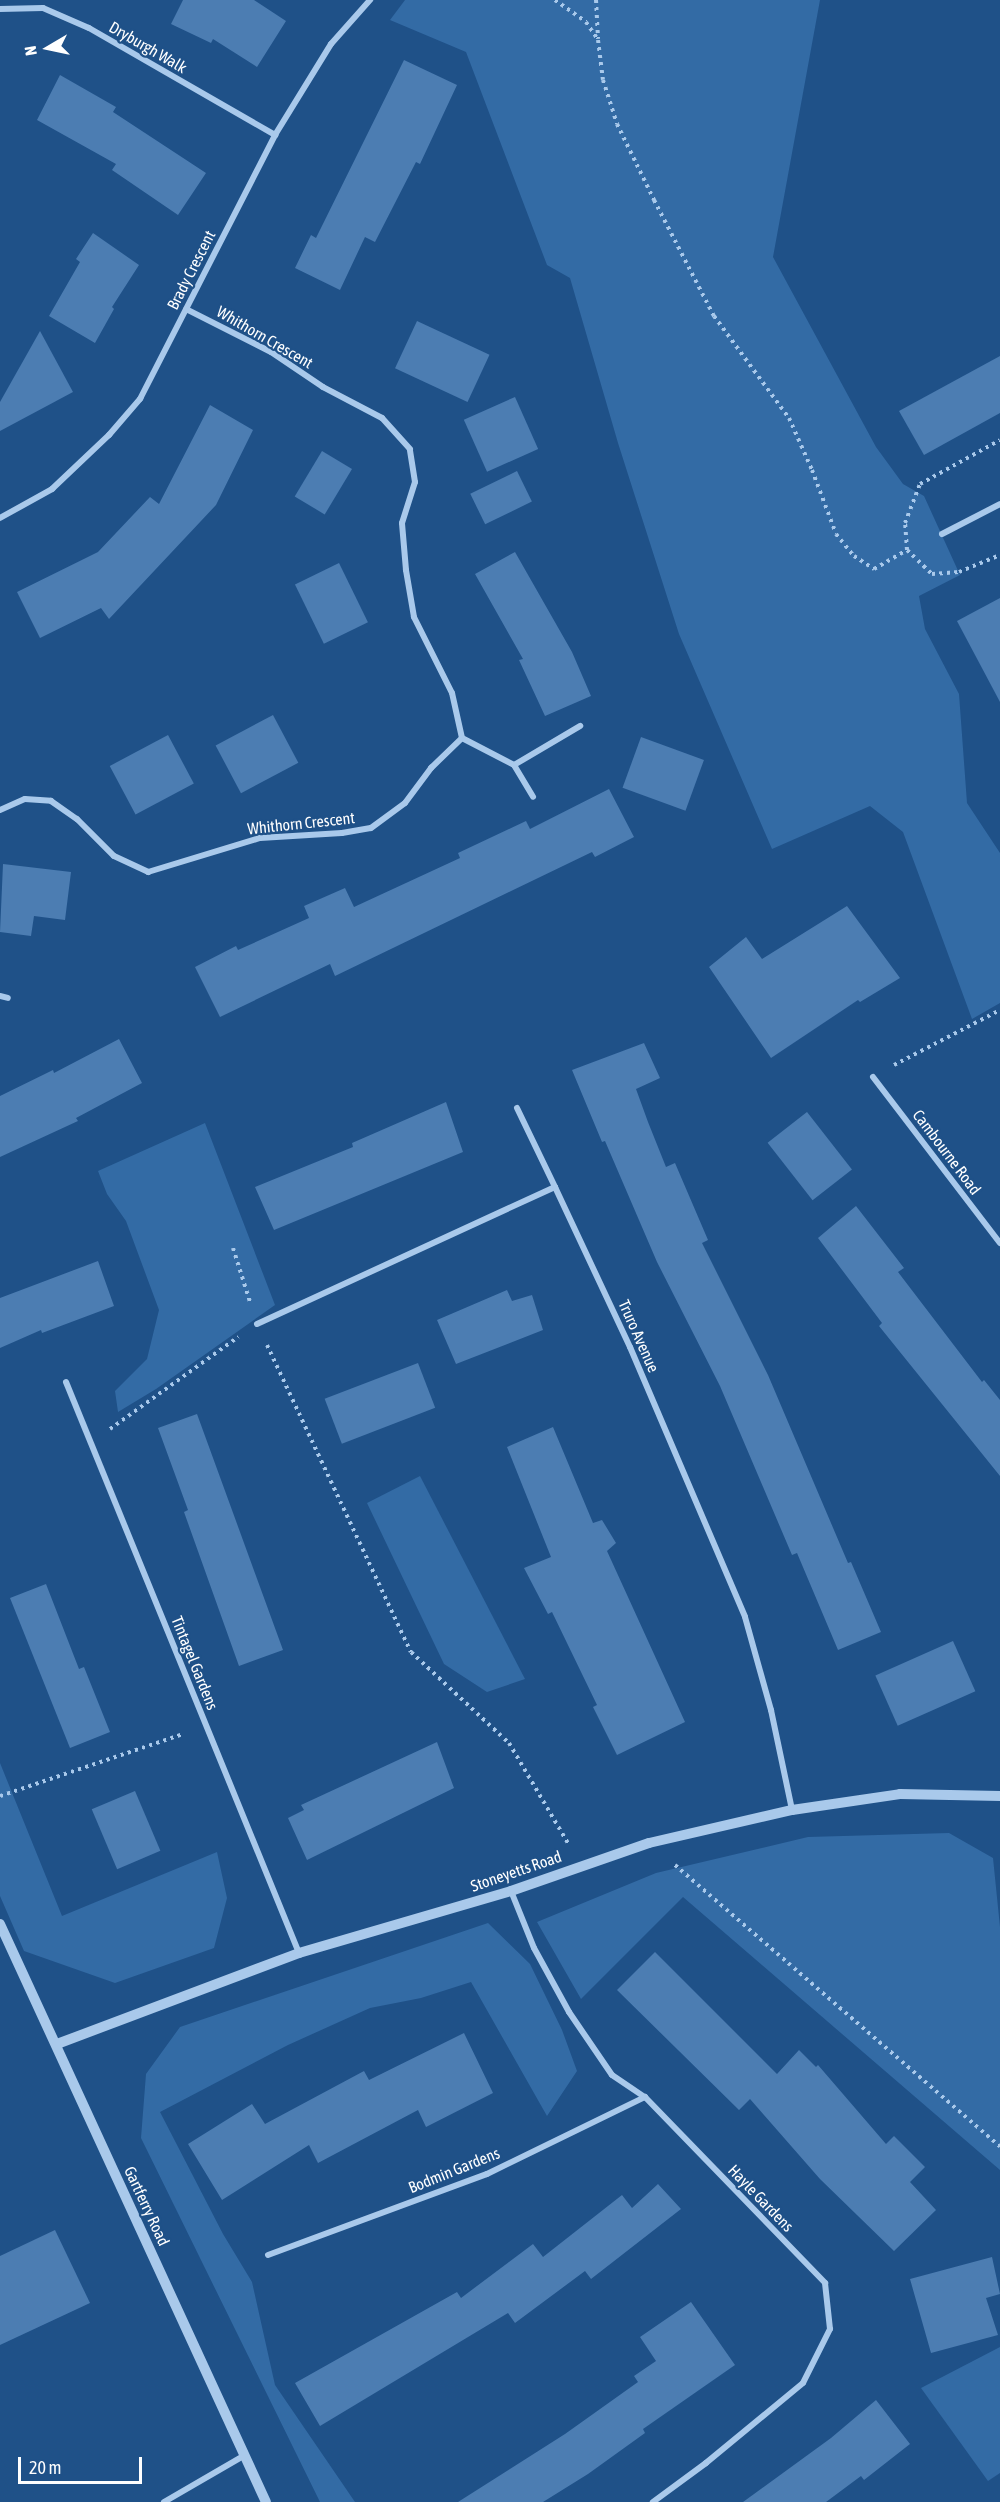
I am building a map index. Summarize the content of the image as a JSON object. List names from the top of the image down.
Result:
{
  "streets": {
    "street": [
      "Dryburgh Walk",
      "Brady Crescent",
      "Whithorn Crescent",
      "Cambourne Road",
      "Truro Avenue",
      "Tintagel Gardens",
      "Stoneyetts Road",
      "Bodmin Gardens",
      "Hayle Gardens",
      "Gartferry Road"
    ]
  },
  "crossings": [
    ["Dryburgh Walk", "Brady Crescent"],
    ["Brady Crescent", "Whithorn Crescent"],
    ["Truro Avenue", "Stoneyetts Road"],
    ["Tintagel Gardens", "Stoneyetts Road"],
    ["Stoneyetts Road", "Hayle Gardens"],
    ["Stoneyetts Road", "Gartferry Road"],
    ["Bodmin Gardens", "Hayle Gardens"]
  ],
  "scale_bar": "20 m",
  "north": "left"
}
